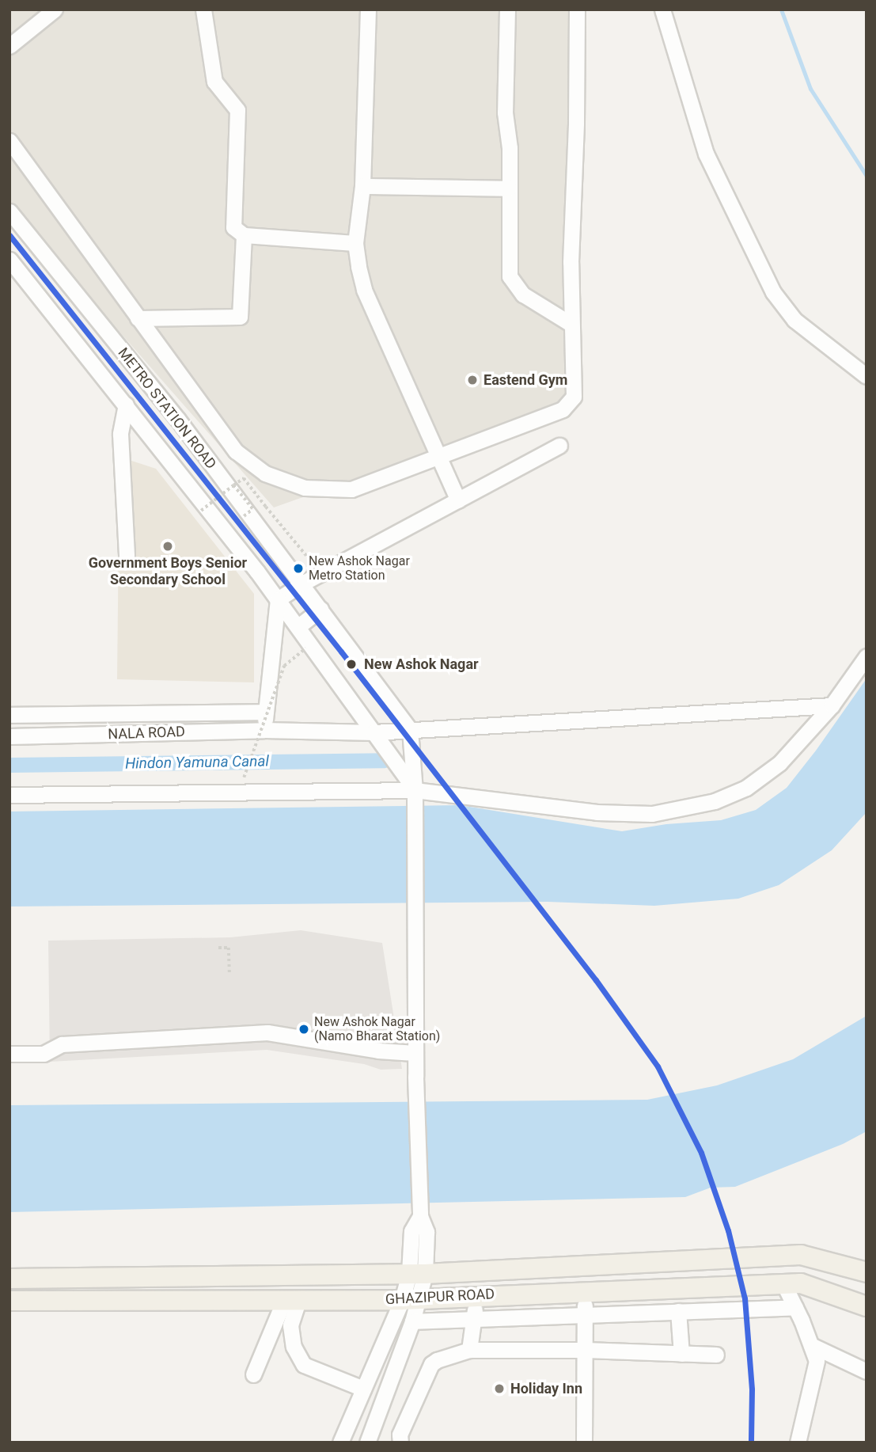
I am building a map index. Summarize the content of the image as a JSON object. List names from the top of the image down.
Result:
{
  "streets": {
    "main road": ["GHAZIPUR ROAD"],
    "street": ["METRO STATION ROAD", "NALA ROAD"]
  },
  "crossings": [
    ["METRO STATION ROAD", "NALA ROAD"]
  ],
  "water": ["Hindon Yamuna Canal"],
  "places": [
    "Eastend Gym",
    "Government Boys Senior Secondary School",
    "New Ashok Nagar Metro Station",
    "New Ashok Nagar",
    "New Ashok Nagar (Namo Bharat Station)",
    "Holiday Inn"
  ]
}
